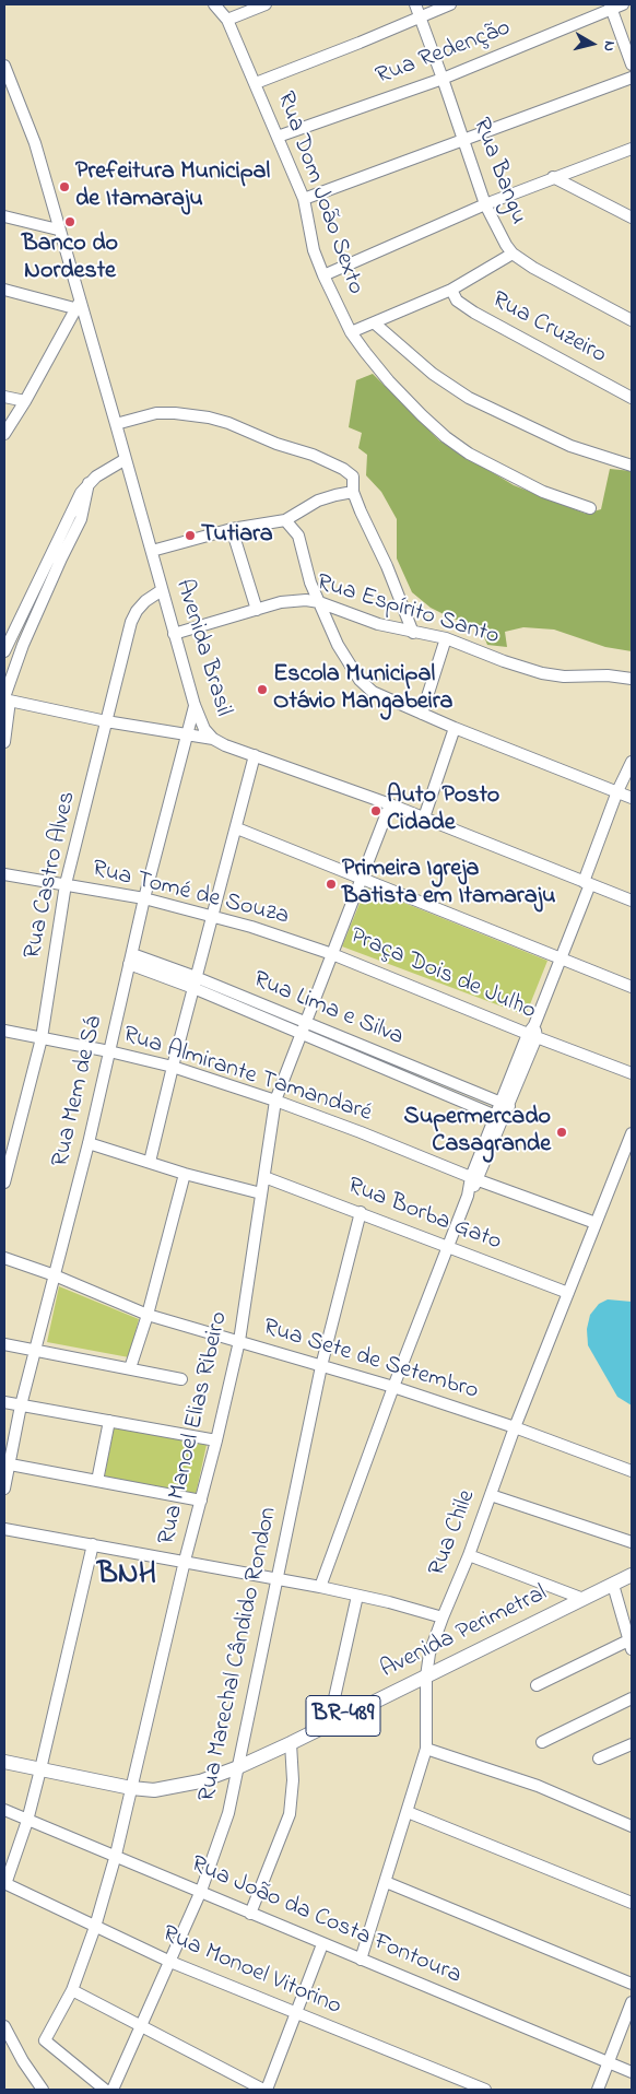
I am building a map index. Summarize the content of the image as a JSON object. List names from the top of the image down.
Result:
{
  "streets": {
    "main road": ["Avenida Perimetral", "BR-489"],
    "street": [
      "Rua Redenção",
      "Rua Bangu",
      "Rua Dom João Sexto",
      "Rua Cruzeiro",
      "Rua Espírito Santo",
      "Avenida Brasil",
      "Rua Castro Alves",
      "Rua Tomé de Souza",
      "Praça Dois de Julho",
      "Rua Lima e Silva",
      "Rua Almirante Tamandaré",
      "Rua Mem de Sá",
      "Rua Borba Gato",
      "Rua Sete de Setembro",
      "Rua Manoel Elias Ribeiro",
      "Rua Chile",
      "Rua Marechal Cândido Rondon",
      "Rua João da Costa Fontoura",
      "Rua Monoel Vitorino"
    ]
  },
  "crossings": [
    ["Rua Redenção", "Rua Bangu"],
    ["Rua Redenção", "Rua Dom João Sexto"],
    ["Rua Espírito Santo", "Avenida Brasil"],
    ["Avenida Brasil", "Rua Castro Alves"],
    ["Avenida Brasil", "Praça Dois de Julho"],
    ["Avenida Brasil", "Rua Mem de Sá"],
    ["Rua Castro Alves", "Rua Tomé de Souza"],
    ["Rua Castro Alves", "Rua Almirante Tamandaré"],
    ["Rua Tomé de Souza", "Praça Dois de Julho"],
    ["Rua Tomé de Souza", "Rua Mem de Sá"],
    ["Rua Tomé de Souza", "Rua Manoel Elias Ribeiro"],
    ["Praça Dois de Julho", "Rua Manoel Elias Ribeiro"],
    ["Rua Lima e Silva", "Rua Mem de Sá"],
    ["Rua Lima e Silva", "Rua Manoel Elias Ribeiro"],
    ["Rua Almirante Tamandaré", "Rua Mem de Sá"],
    ["Rua Almirante Tamandaré", "Rua Manoel Elias Ribeiro"],
    ["Rua Almirante Tamandaré", "Rua Chile"],
    ["Rua Mem de Sá", "Rua Sete de Setembro"],
    ["Rua Borba Gato", "Rua Manoel Elias Ribeiro"],
    ["Rua Borba Gato", "Rua Chile"],
    ["Rua Borba Gato", "Rua Marechal Cândido Rondon"],
    ["Rua Sete de Setembro", "Rua Manoel Elias Ribeiro"],
    ["Rua Sete de Setembro", "Rua Chile"],
    ["Rua Sete de Setembro", "Rua Marechal Cândido Rondon"],
    ["Rua Manoel Elias Ribeiro", "Avenida Perimetral"],
    ["Rua Manoel Elias Ribeiro", "Rua João da Costa Fontoura"],
    ["Rua Manoel Elias Ribeiro", "Rua Monoel Vitorino"],
    ["Rua Chile", "Avenida Perimetral"],
    ["Rua Chile", "Rua João da Costa Fontoura"],
    ["Avenida Perimetral", "Rua Marechal Cândido Rondon"],
    ["Rua Marechal Cândido Rondon", "Rua João da Costa Fontoura"],
    ["Rua Marechal Cândido Rondon", "Rua Monoel Vitorino"]
  ],
  "districts": ["BNH"],
  "places": [
    "Prefeitura Municipal de Itamaraju",
    "Banco do Nordeste",
    "Tutiara",
    "Escola Municipal Otávio Mangabeira",
    "Auto Posto Cidade",
    "Primeira Igreja Batista em Itamaraju",
    "Supermercado Casagrande"
  ],
  "north": "right"
}
